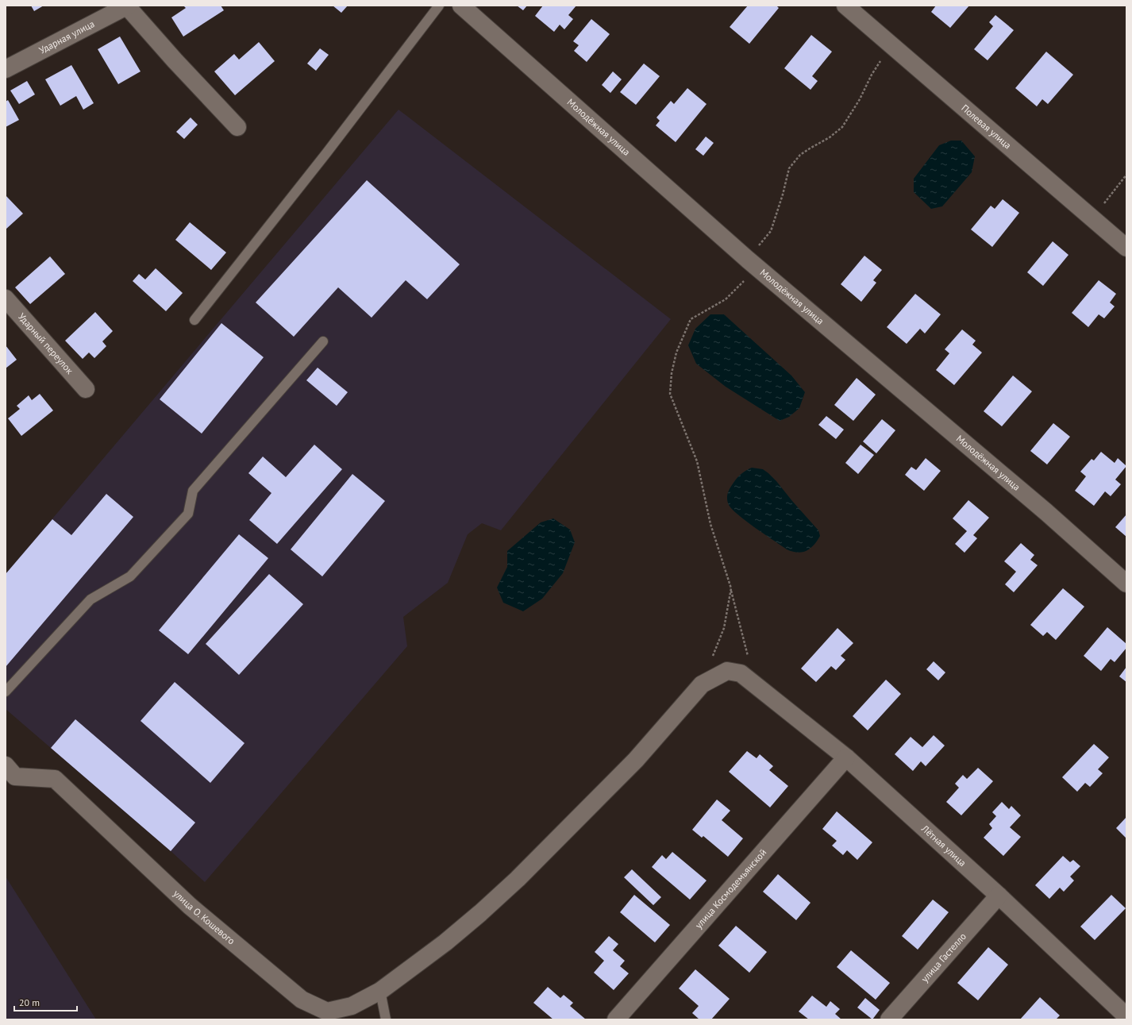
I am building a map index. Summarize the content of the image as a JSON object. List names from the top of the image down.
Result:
{
  "streets": {
    "street": [
      "Ударная улица",
      "Полевая улица",
      "Молодёжная улица",
      "Ударный переулок",
      "Лётная улица",
      "улица Космодемьянской",
      "улица О. Кошевого",
      "улица Гастелло"
    ]
  },
  "crossings": [
    ["Лётная улица", "улица Космодемьянской"],
    ["Лётная улица", "улица О. Кошевого"],
    ["Лётная улица", "улица Гастелло"]
  ],
  "scale_bar": "20 m"
}
